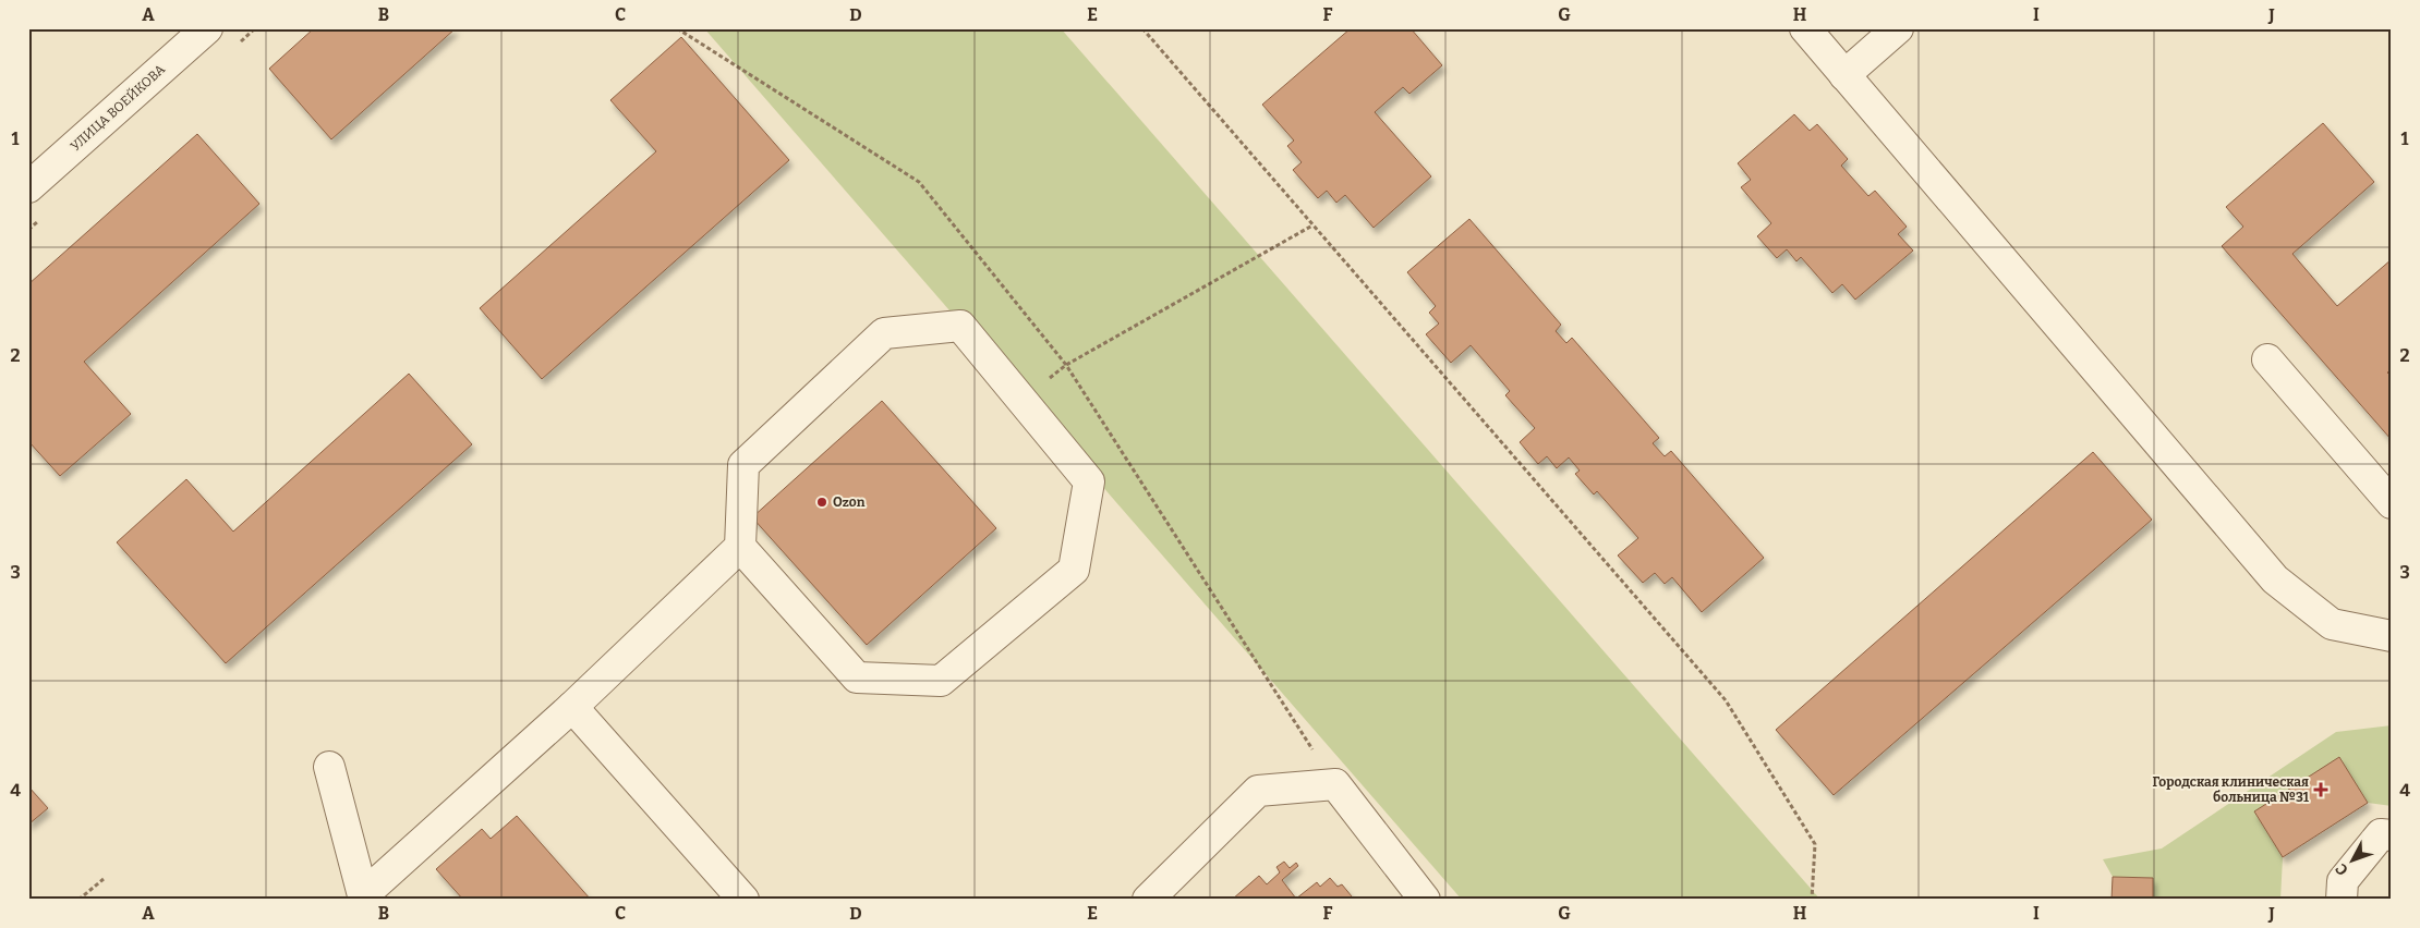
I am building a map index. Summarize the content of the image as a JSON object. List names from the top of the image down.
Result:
{
  "streets": {
    "street": ["УЛИЦА ВОЕЙКОВА"]
  },
  "places": {
    "other": ["Ozon"],
    "health": ["Городская клиническая больница №31"]
  },
  "north": "bottom left",
  "grid": {
    "columns": [
      "A",
      "B",
      "C",
      "D",
      "E",
      "F",
      "G",
      "H",
      "I",
      "J"
    ],
    "rows": [
      "1",
      "2",
      "3",
      "4"
    ]
  }
}
